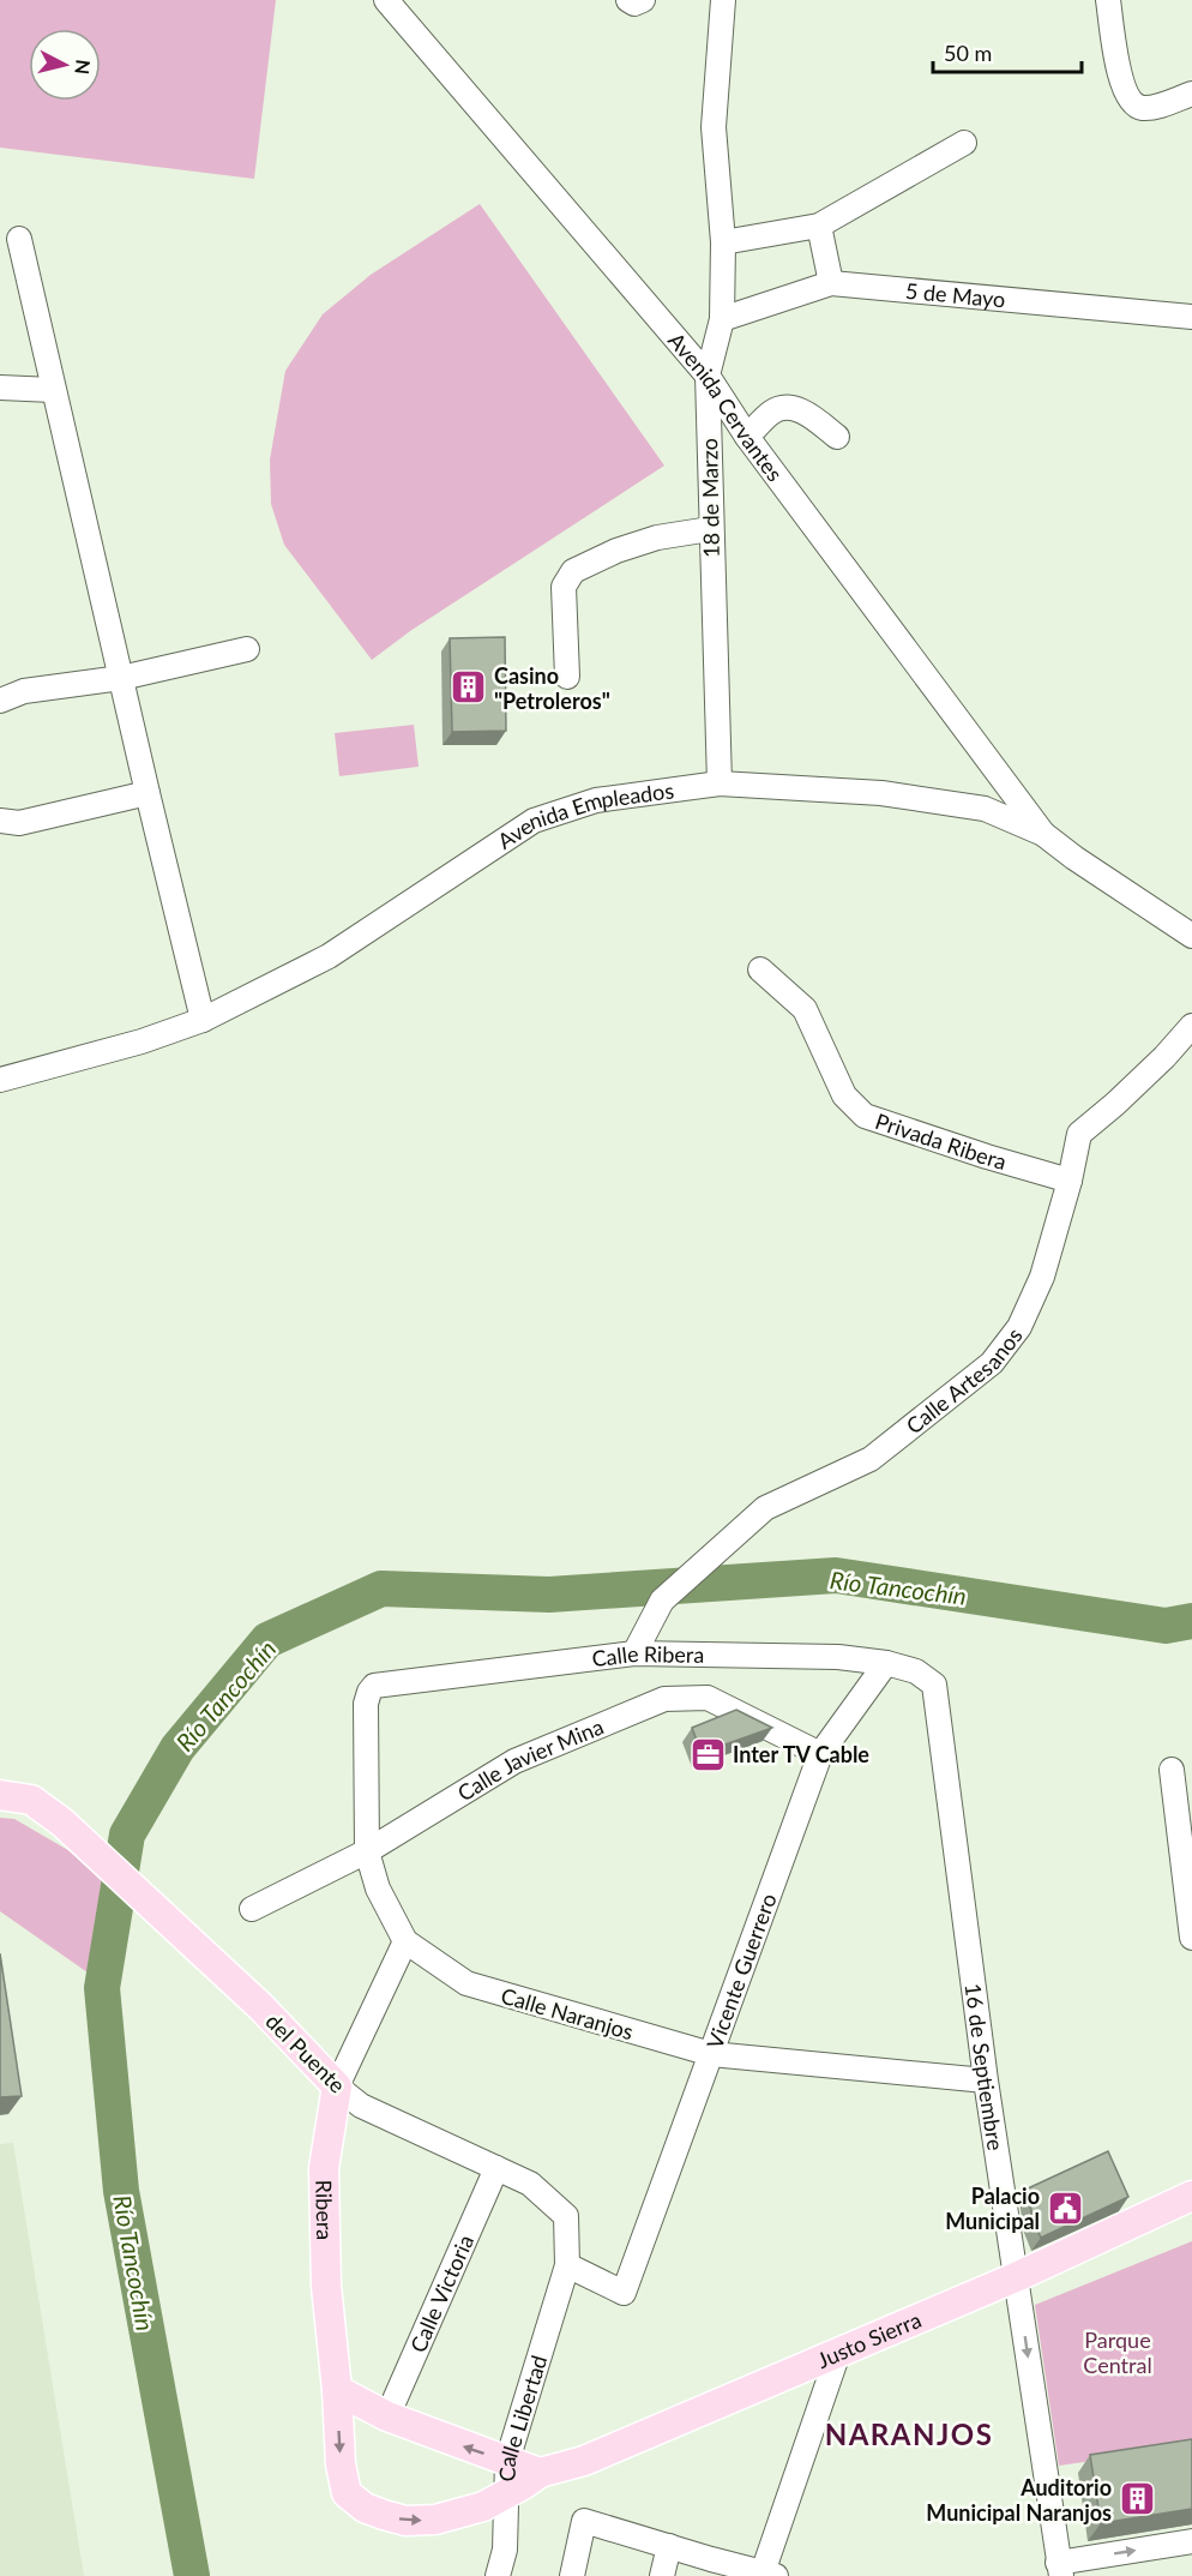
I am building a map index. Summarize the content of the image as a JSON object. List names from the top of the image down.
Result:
{
  "streets": {
    "main road": ["del Puente", "Ribera", "Justo Sierra"],
    "street": [
      "5 de Mayo",
      "Avenida Cervantes",
      "18 de Marzo",
      "Avenida Empleados",
      "Privada Ribera",
      "Calle Artesanos",
      "Calle Ribera",
      "Calle Javier Mina",
      "Vicente Guerrero",
      "Calle Naranjos",
      "16 de Septiembre",
      "Calle Victoria",
      "Calle Libertad"
    ]
  },
  "crossings": [
    ["5 de Mayo", "18 de Marzo"],
    ["Avenida Cervantes", "18 de Marzo"],
    ["Avenida Cervantes", "Avenida Empleados"],
    ["18 de Marzo", "Avenida Empleados"],
    ["Privada Ribera", "Calle Artesanos"],
    ["Calle Artesanos", "Calle Ribera"],
    ["Calle Ribera", "Vicente Guerrero"],
    ["Calle Ribera", "Calle Naranjos"],
    ["Calle Ribera", "16 de Septiembre"],
    ["Calle Javier Mina", "Vicente Guerrero"],
    ["Calle Javier Mina", "Calle Naranjos"],
    ["Vicente Guerrero", "Calle Naranjos"],
    ["Vicente Guerrero", "del Puente"],
    ["Vicente Guerrero", "Calle Libertad"],
    ["Calle Naranjos", "16 de Septiembre"],
    ["Calle Naranjos", "Ribera"],
    ["del Puente", "Ribera"],
    ["del Puente", "Calle Victoria"],
    ["del Puente", "Calle Libertad"],
    ["16 de Septiembre", "Justo Sierra"],
    ["Ribera", "Justo Sierra"],
    ["Justo Sierra", "Calle Libertad"]
  ],
  "districts": ["NARANJOS"],
  "water": ["Río Tancochín"],
  "parks": ["Parque Central"],
  "places": {
    "building": ["Casino \"Petroleros\"", "Auditorio Municipal Naranjos"],
    "office": ["Inter TV Cable"],
    "public building": ["Palacio Municipal"]
  },
  "scale_bar": "50 m",
  "north": "right"
}
